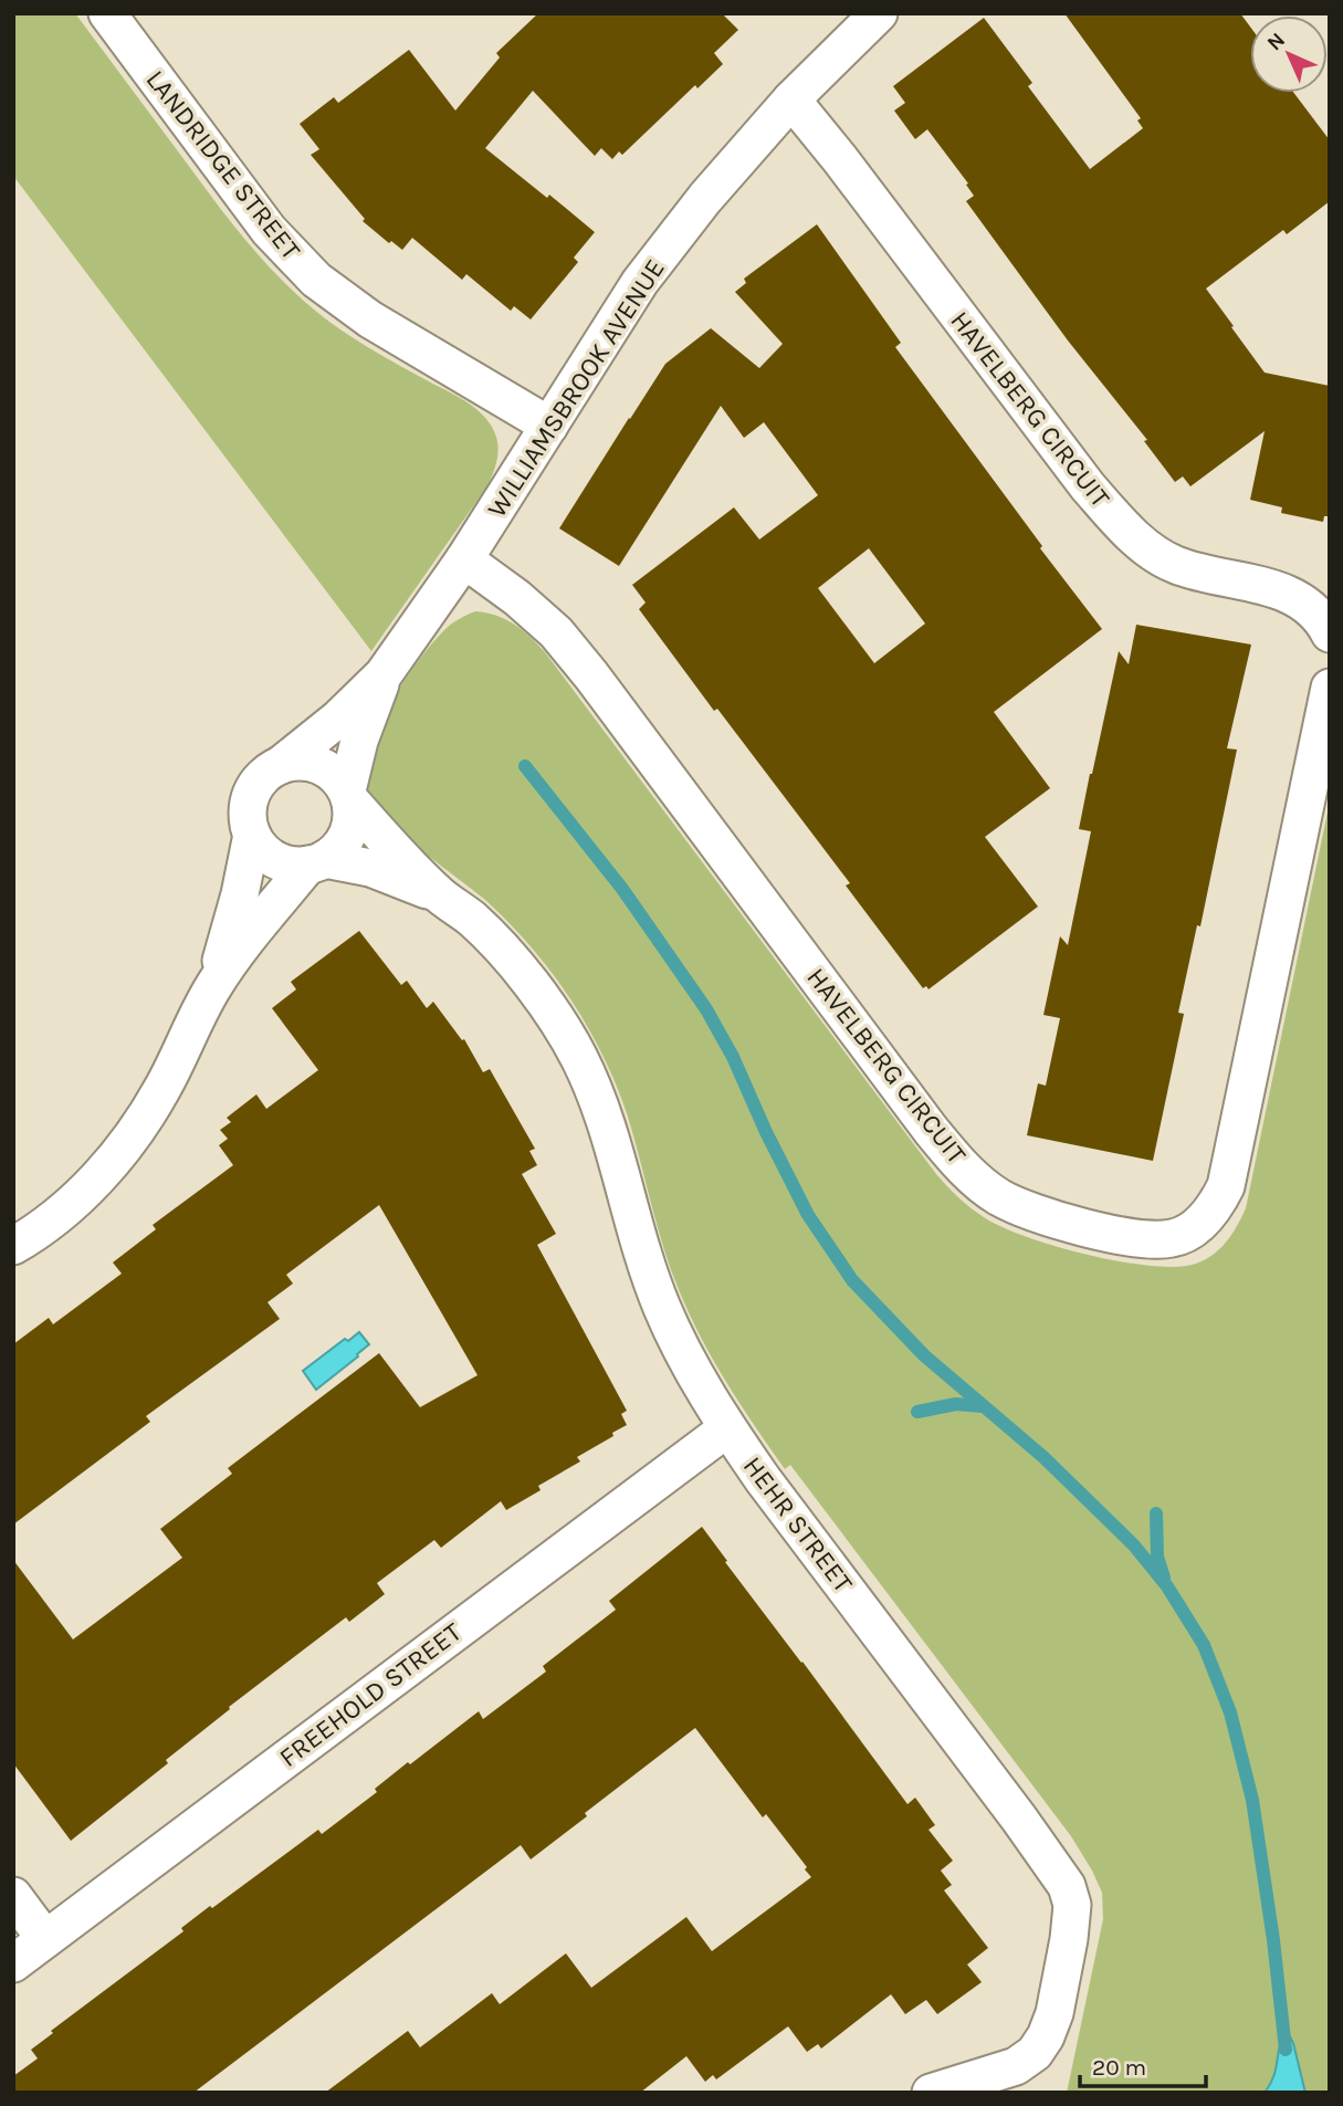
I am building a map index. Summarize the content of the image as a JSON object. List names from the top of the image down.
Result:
{
  "streets": {
    "street": [
      "LANDRIDGE STREET",
      "WILLIAMSBROOK AVENUE",
      "HAVELBERG CIRCUIT",
      "HEHR STREET",
      "FREEHOLD STREET"
    ]
  },
  "crossings": [
    ["LANDRIDGE STREET", "WILLIAMSBROOK AVENUE"],
    ["WILLIAMSBROOK AVENUE", "HAVELBERG CIRCUIT"],
    ["WILLIAMSBROOK AVENUE", "HEHR STREET"],
    ["HEHR STREET", "FREEHOLD STREET"]
  ],
  "scale_bar": "20 m",
  "north": "top left"
}
